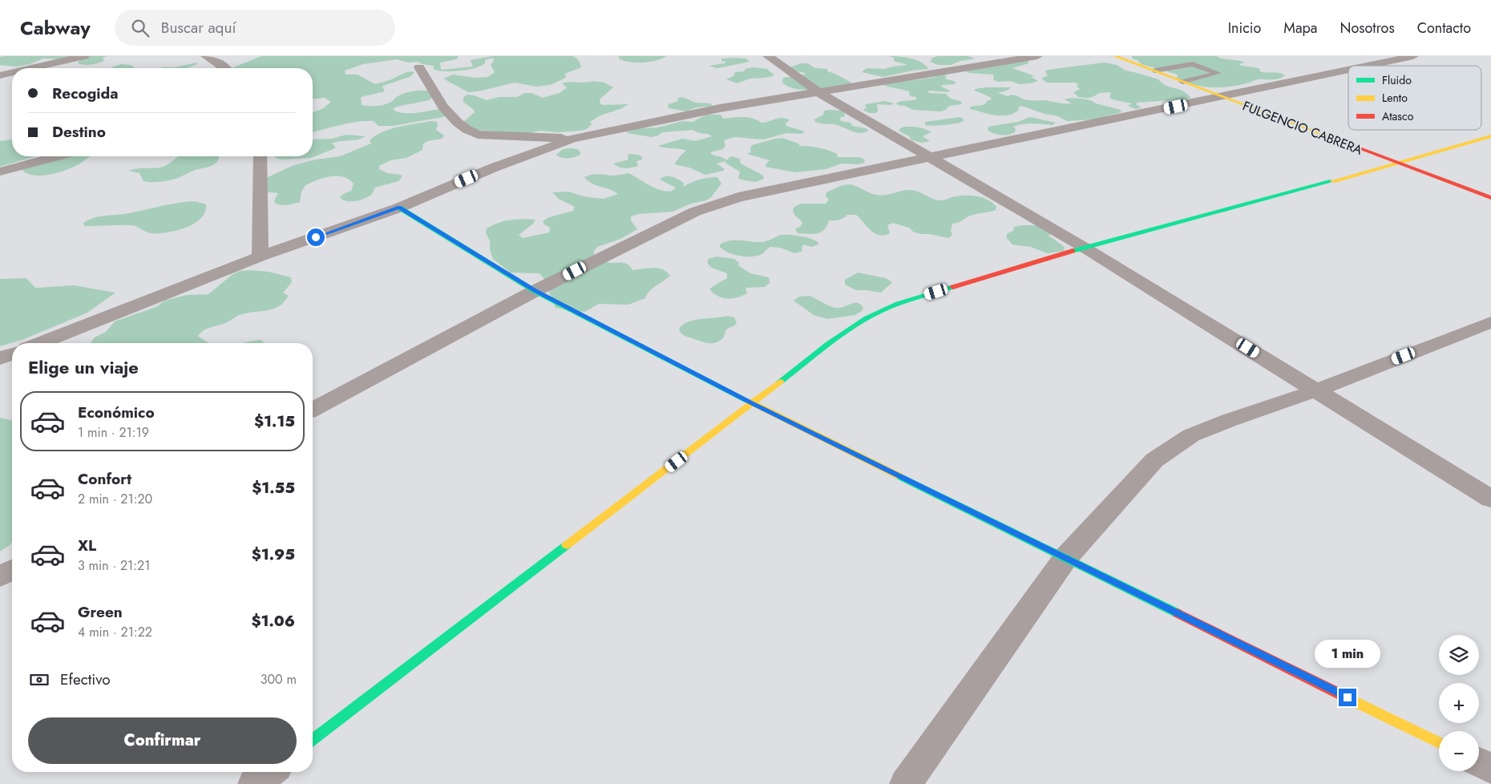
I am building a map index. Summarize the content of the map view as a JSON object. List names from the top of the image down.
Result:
{
  "streets": {
    "street": ["FULGENCIO CABRERA"]
  },
  "legend": ["Fluido", "Lento", "Atasco"],
  "page": {
    "header": "Cabway",
    "search": "Buscar aquí",
    "nav": [
      "Inicio",
      "Mapa",
      "Nosotros",
      "Contacto"
    ],
    "banner": ["Recogida", "Destino"],
    "heading": "Elige un viaje",
    "list": [
      {
        "name": "Económico",
        "note": "1 min · 21:19",
        "value": "$1.15"
      },
      {
        "name": "Confort",
        "note": "2 min · 21:20",
        "value": "$1.55"
      },
      {
        "name": "XL",
        "note": "3 min · 21:21",
        "value": "$1.95"
      },
      {
        "name": "Green",
        "note": "4 min · 21:22",
        "value": "$1.06"
      }
    ],
    "map_buttons": ["+", "−"],
    "bubble": "1 min",
    "pay": ["Efectivo", "300 m"],
    "buttons": "Confirmar"
  }
}
